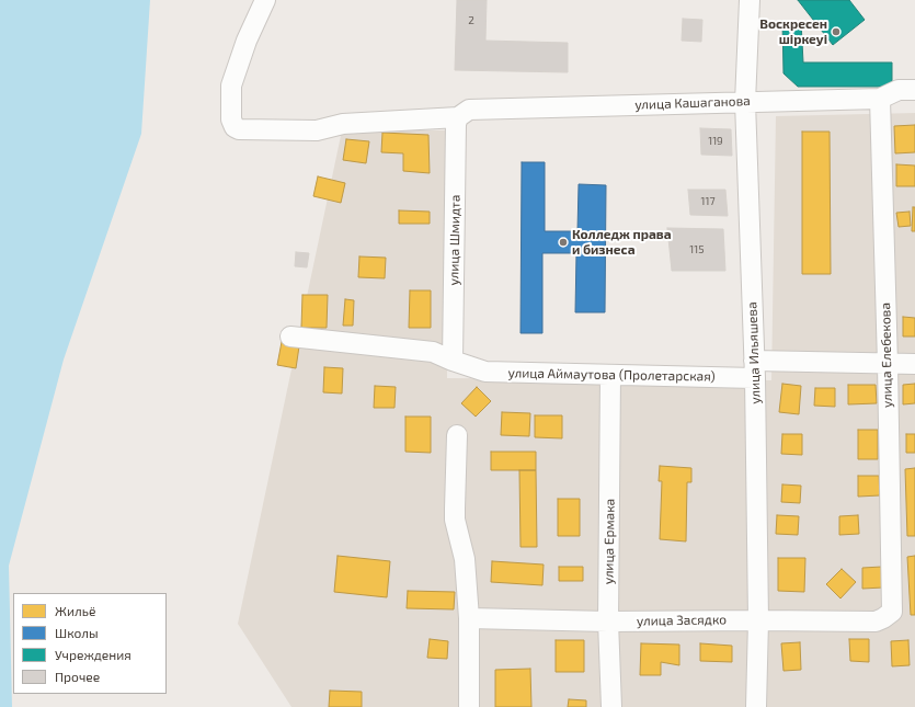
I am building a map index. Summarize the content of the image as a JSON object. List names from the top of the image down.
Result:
{
  "streets": {
    "street": [
      "улица Кашаганова",
      "улица Шмидта",
      "улица Ильяшева",
      "улица Елебекова",
      "улица Аймаутова (Пролетарская)",
      "улица Ермака",
      "улица Засядко"
    ]
  },
  "crossings": [
    ["улица Кашаганова", "улица Шмидта"],
    ["улица Кашаганова", "улица Ильяшева"],
    ["улица Кашаганова", "улица Елебекова"],
    ["улица Шмидта", "улица Аймаутова (Пролетарская)"],
    ["улица Ильяшева", "улица Аймаутова (Пролетарская)"],
    ["улица Ильяшева", "улица Засядко"],
    ["улица Елебекова", "улица Аймаутова (Пролетарская)"],
    ["улица Елебекова", "улица Засядко"],
    ["улица Аймаутова (Пролетарская)", "улица Ермака"],
    ["улица Ермака", "улица Засядко"]
  ],
  "places": ["Воскресен шіркеуі", "Колледж права и бизнеса"],
  "house_numbers": [
    "2",
    "119",
    "117",
    "115"
  ],
  "legend": [
    "Жильё",
    "Школы",
    "Учреждения",
    "Прочее"
  ]
}
